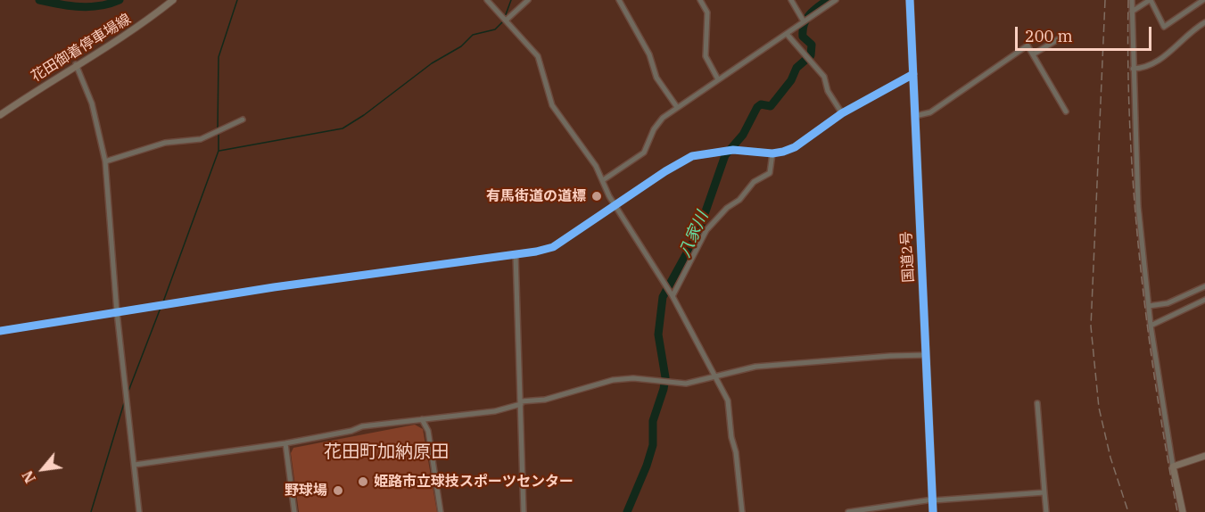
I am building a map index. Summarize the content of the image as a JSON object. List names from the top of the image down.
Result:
{
  "streets": {
    "highway": ["国道2号"],
    "main road": ["花田御着停車場線"]
  },
  "districts": ["花田町加納原田"],
  "water": ["八家川"],
  "places": ["有馬街道の道標", "姫路市立球技スポーツセンター", "野球場"],
  "scale_bar": "200 m",
  "north": "bottom left"
}
